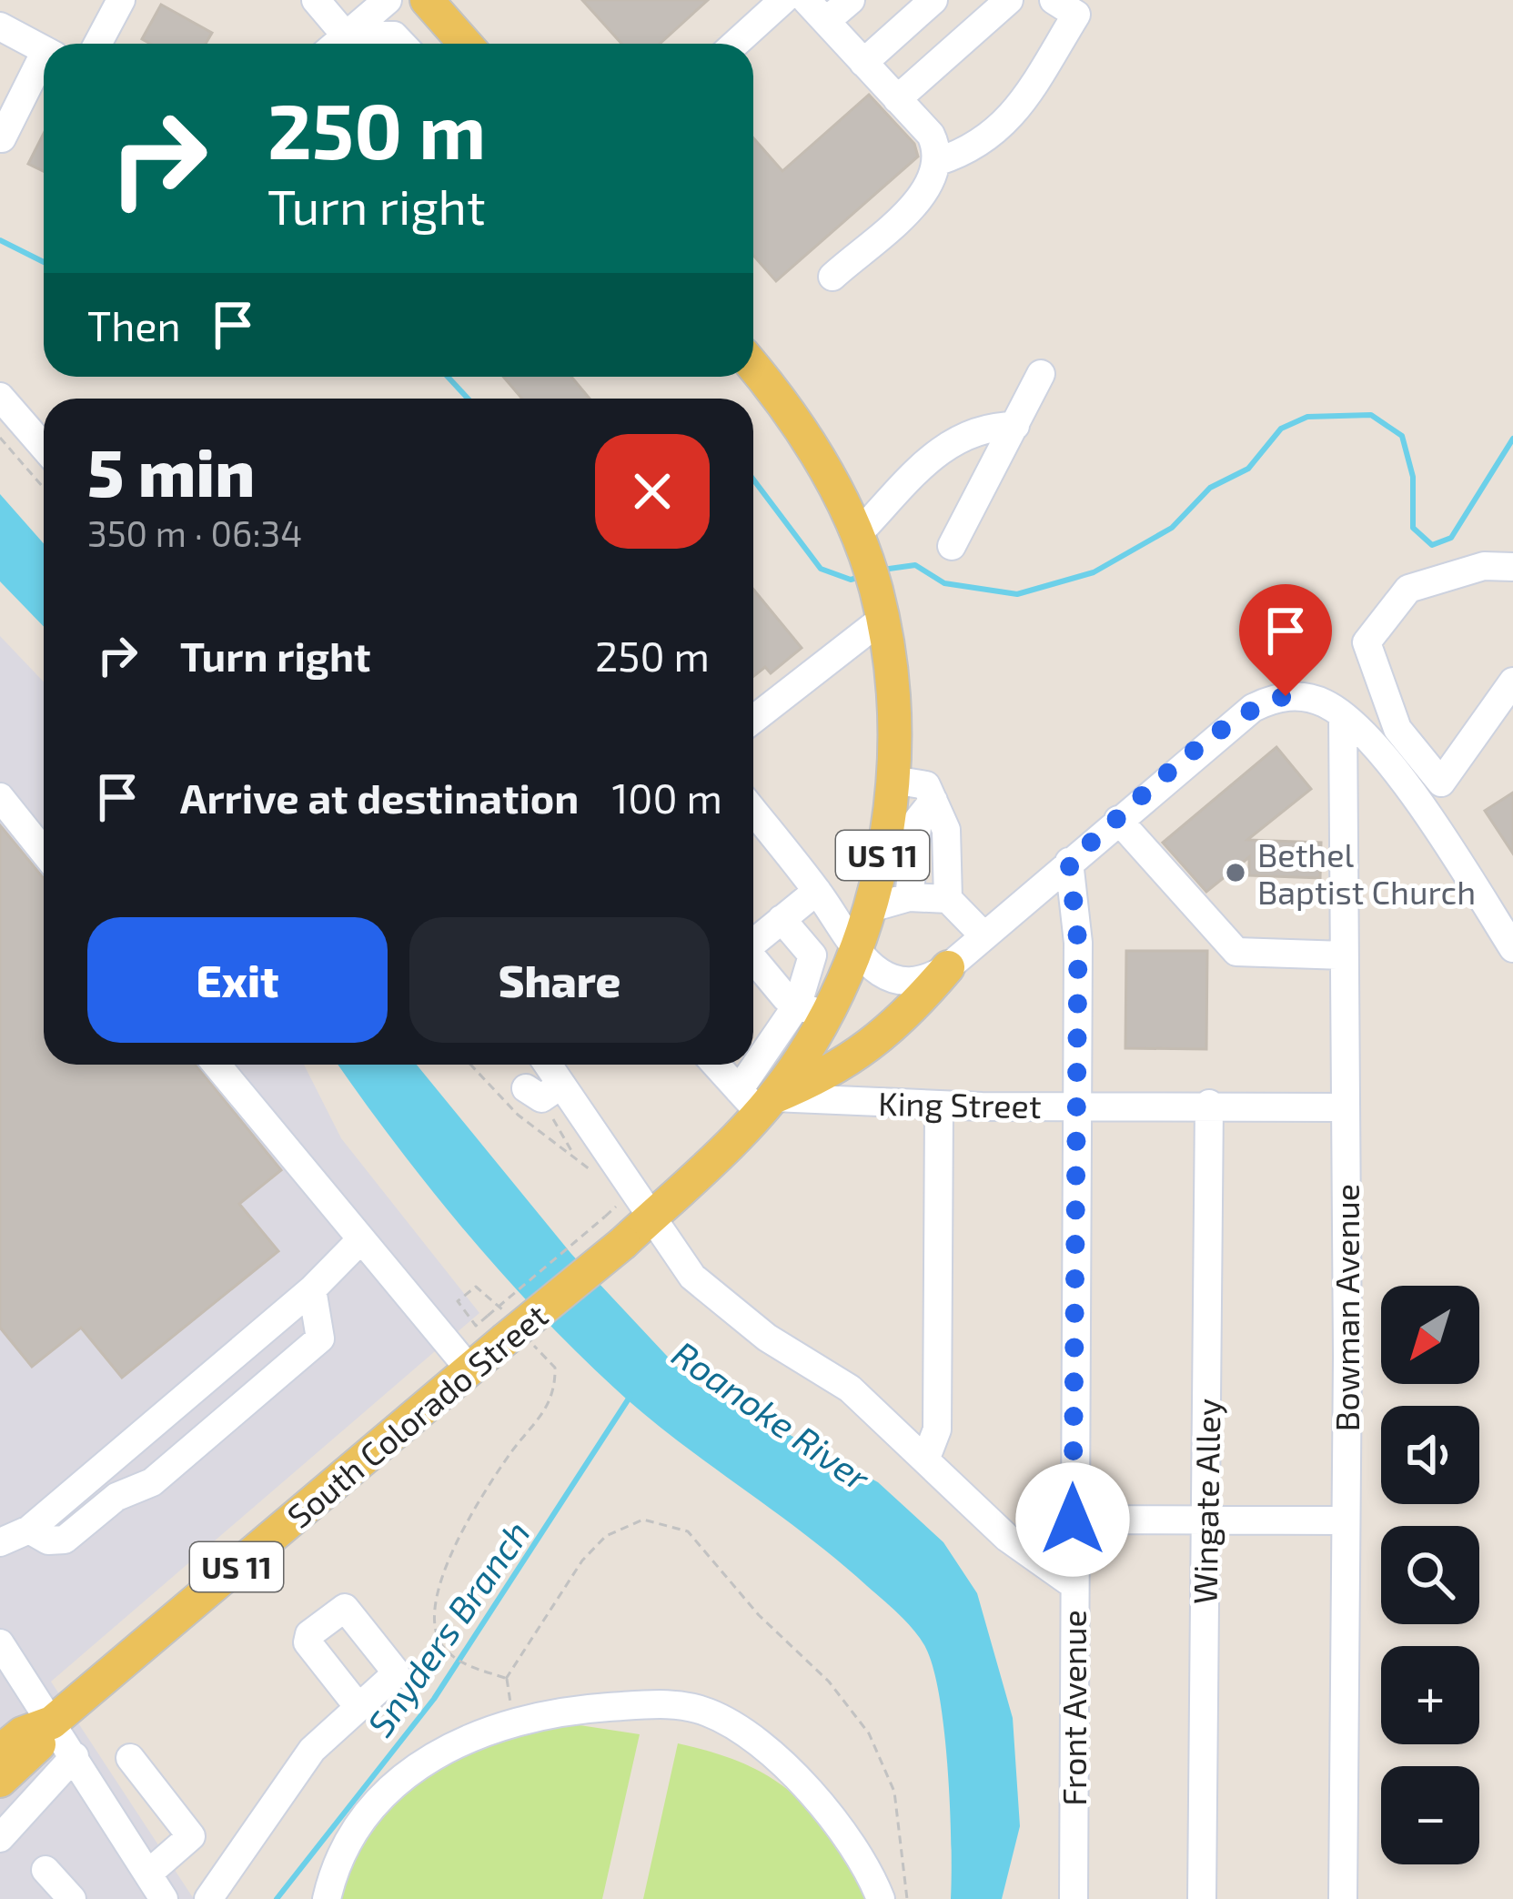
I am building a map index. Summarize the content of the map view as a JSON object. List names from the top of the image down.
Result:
{
  "streets": {
    "main road": ["US 11", "South Colorado Street"],
    "street": [
      "King Street",
      "Bowman Avenue",
      "Wingate Alley",
      "Front Avenue"
    ]
  },
  "crossings": [
    ["US 11", "King Street"],
    ["US 11", "South Colorado Street"],
    ["King Street", "Bowman Avenue"],
    ["King Street", "South Colorado Street"],
    ["King Street", "Wingate Alley"],
    ["King Street", "Front Avenue"]
  ],
  "water": ["Roanoke River", "Snyders Branch"],
  "places": ["Bethel Baptist Church"],
  "north": "bottom left",
  "page": {
    "turn": ["250 m", "Turn right"],
    "then": "Then",
    "heading": ["5 min", "350 m · 06:34"],
    "list": [
      {
        "name": "Turn right",
        "value": "250 m"
      },
      {
        "name": "Arrive at destination",
        "value": "100 m"
      }
    ],
    "buttons": ["Exit", "Share"],
    "map_buttons": ["+", "−"]
  }
}
